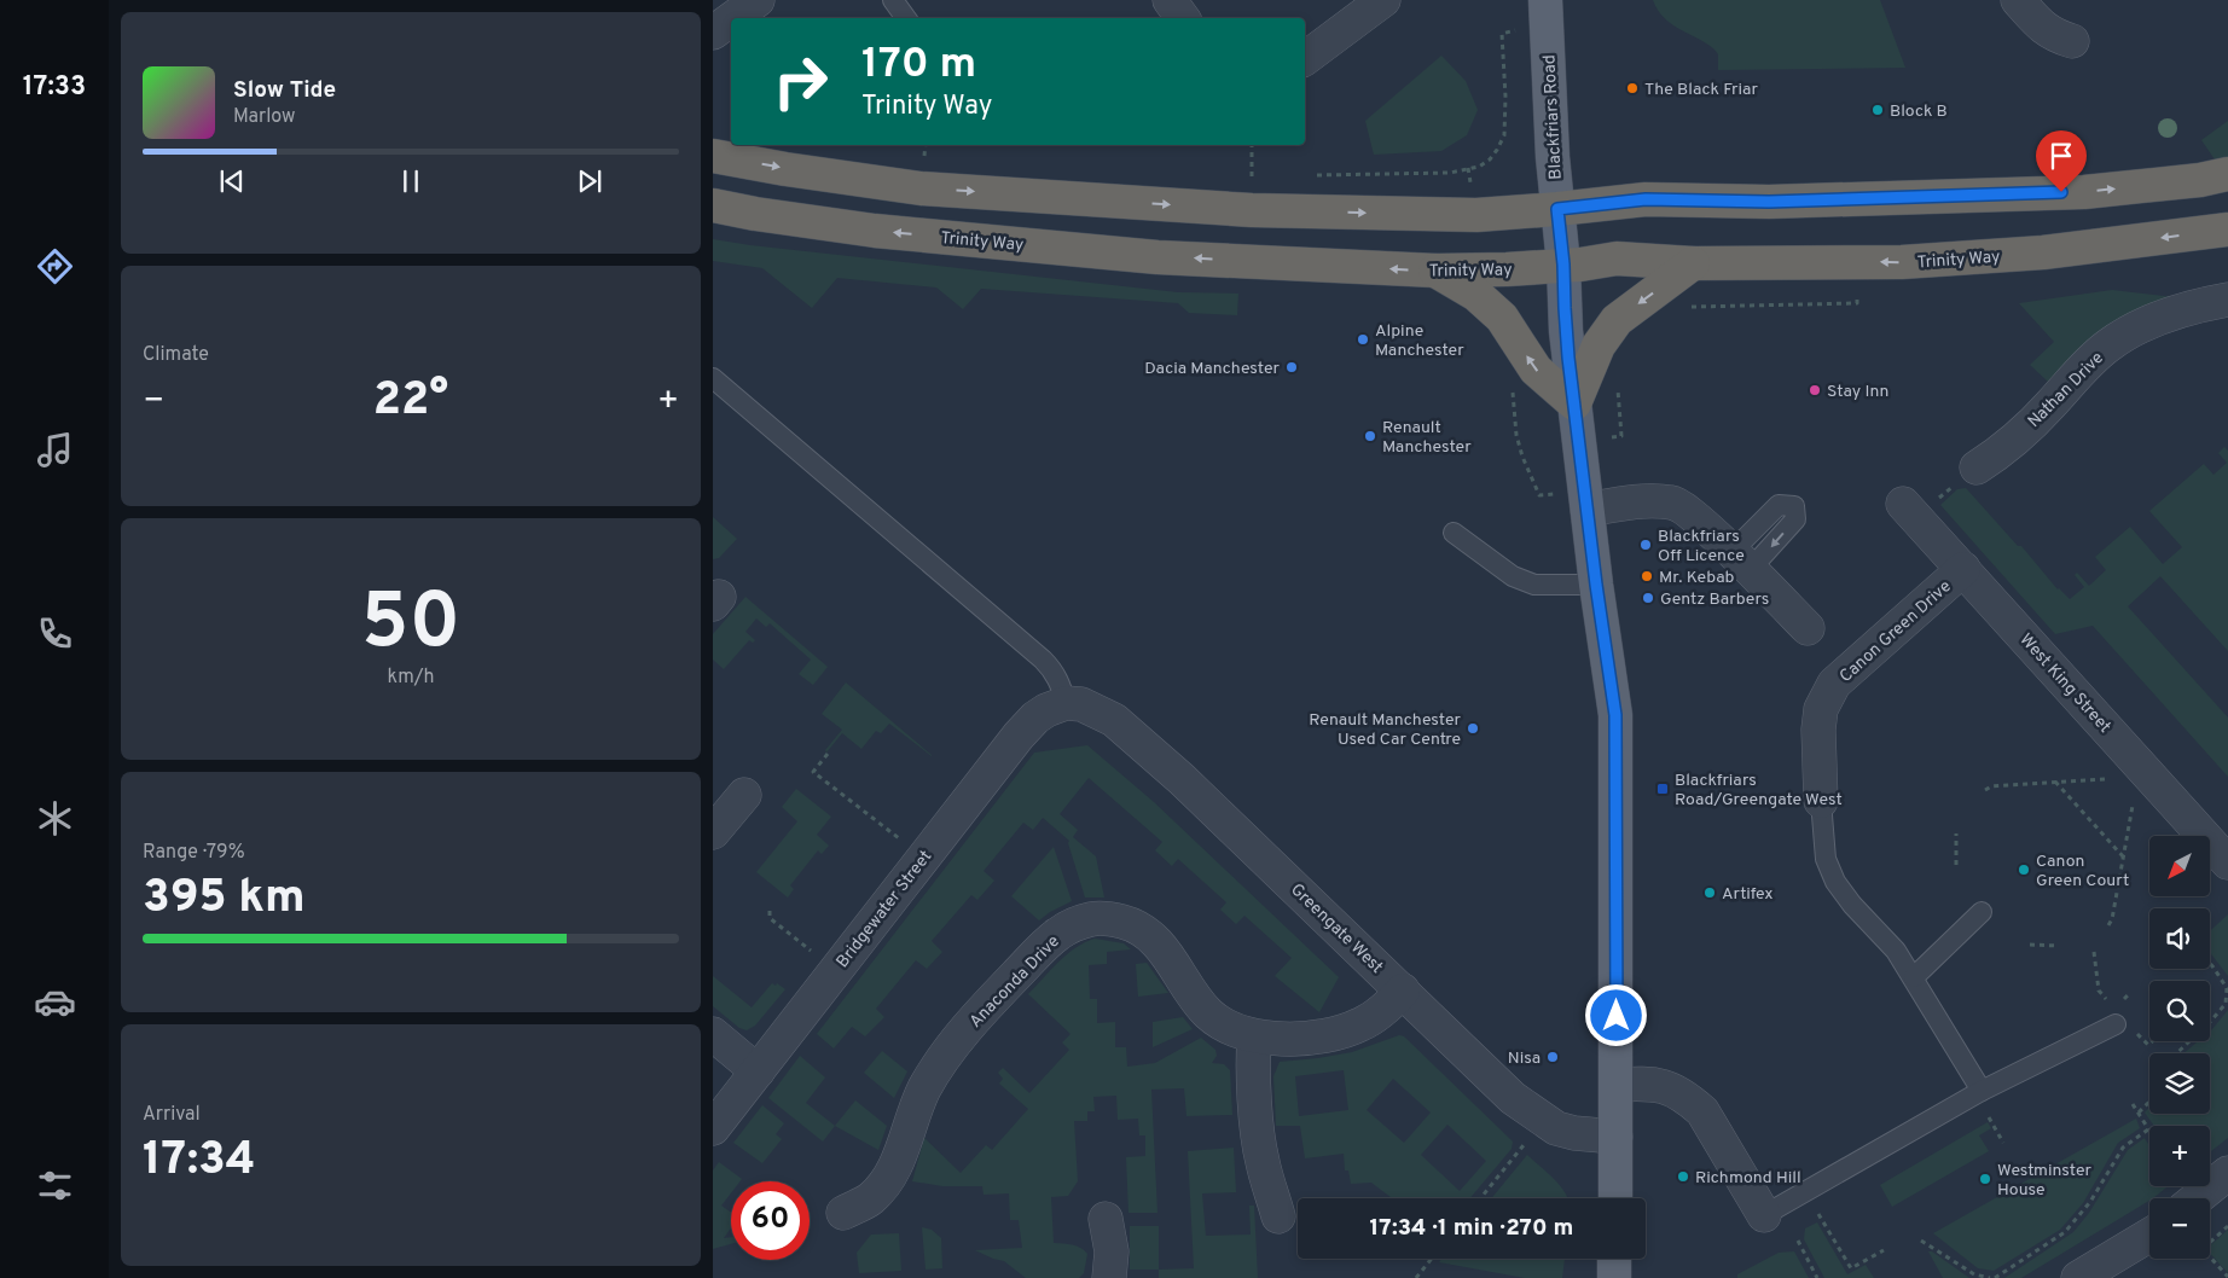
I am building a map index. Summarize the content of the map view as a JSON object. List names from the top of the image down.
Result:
{
  "streets": {
    "highway": ["Trinity Way"],
    "main road": ["Blackfriars Road"],
    "street": [
      "Nathan Drive",
      "Canon Green Drive",
      "West King Street",
      "Bridgewater Street",
      "Greengate West",
      "Anaconda Drive"
    ]
  },
  "crossings": [
    ["Blackfriars Road", "Trinity Way"],
    ["Blackfriars Road", "Greengate West"],
    ["Canon Green Drive", "West King Street"],
    ["Bridgewater Street", "Greengate West"],
    ["Greengate West", "Anaconda Drive"]
  ],
  "places": {
    "other": [
      "The Black Friar",
      "Block B",
      "Alpine Manchester",
      "Dacia Manchester",
      "Stay Inn",
      "Renault Manchester",
      "Blackfriars Off Licence",
      "Mr. Kebab",
      "Gentz Barbers",
      "Renault Manchester Used Car Centre",
      "Canon Green Court",
      "Artifex",
      "Nisa",
      "Richmond Hill",
      "Westminster House"
    ],
    "transit": ["Blackfriars Road/Greengate West"]
  },
  "north": "bottom left",
  "page": {
    "tabs": "17:33",
    "turn": ["170 m", "Trinity Way"],
    "song": ["Slow Tide", "Marlow"],
    "tile": [
      "Climate",
      ["50", "km/h"],
      ["Range · 79%", "395 km"],
      ["Arrival", "17:34"]
    ],
    "heat": ["−", "22°", "+"],
    "map_buttons": ["+", "−"],
    "limit": "60",
    "trip": "17:34 · 1 min · 270 m"
  }
}
